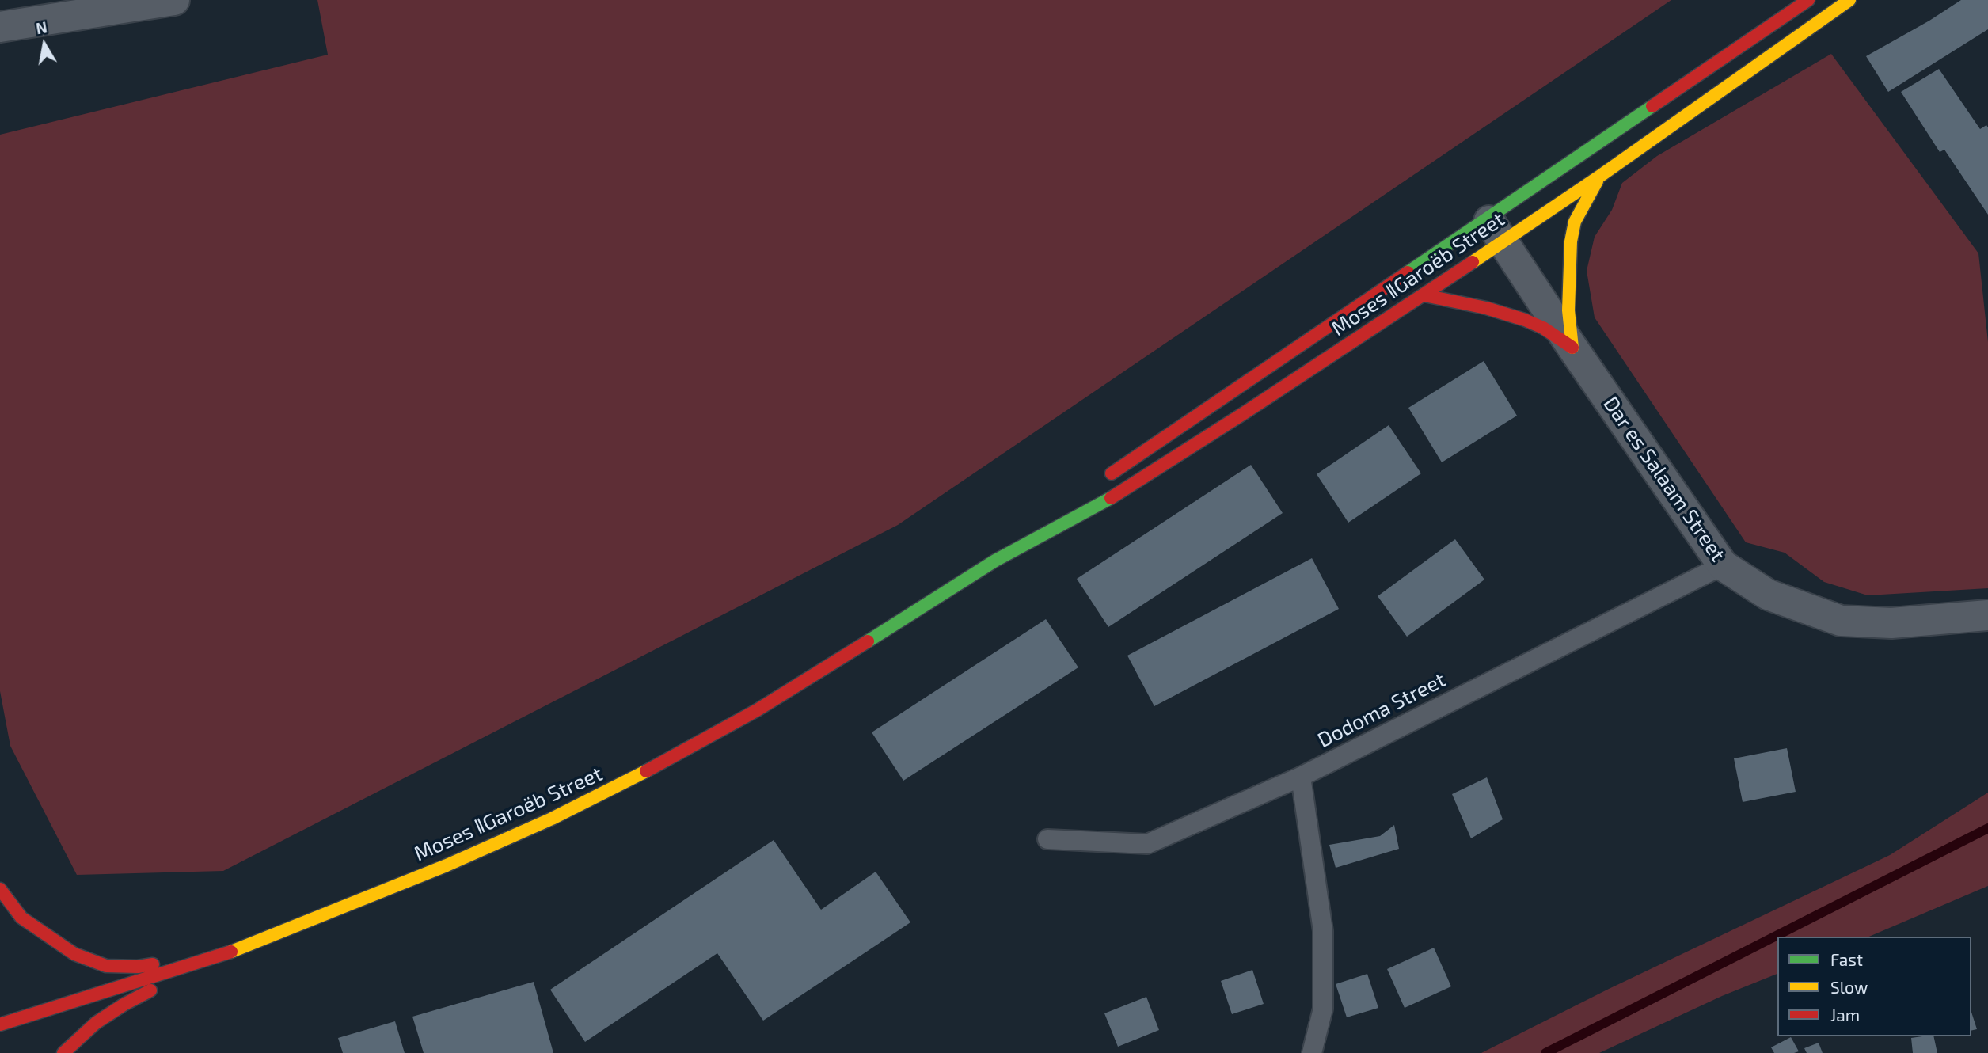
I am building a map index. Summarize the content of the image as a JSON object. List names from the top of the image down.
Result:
{
  "streets": {
    "main road": ["Moses ǁGaroëb Street"],
    "street": ["Dar es Salaam Street"],
    "lane": ["Dodoma Street"]
  },
  "crossings": [
    ["Moses ǁGaroëb Street", "Dar es Salaam Street"],
    ["Dar es Salaam Street", "Dodoma Street"]
  ],
  "legend": ["Fast", "Slow", "Jam"],
  "north": "top"
}
